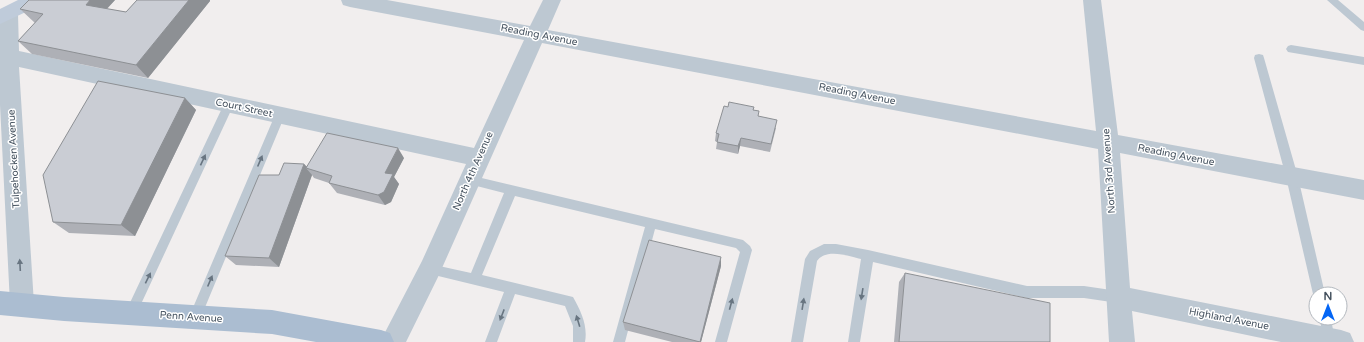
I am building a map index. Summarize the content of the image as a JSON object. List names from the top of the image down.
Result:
{
  "streets": {
    "main road": ["Penn Avenue"],
    "street": [
      "Reading Avenue",
      "Court Street",
      "Tulpehocken Avenue",
      "North 4th Avenue",
      "North 3rd Avenue",
      "Highland Avenue"
    ]
  },
  "crossings": [
    ["Reading Avenue", "North 4th Avenue"],
    ["Reading Avenue", "North 3rd Avenue"],
    ["Court Street", "Tulpehocken Avenue"],
    ["Court Street", "North 4th Avenue"],
    ["Tulpehocken Avenue", "Penn Avenue"],
    ["North 3rd Avenue", "Highland Avenue"]
  ],
  "one_way": ["Tulpehocken Avenue"],
  "north": "top"
}
